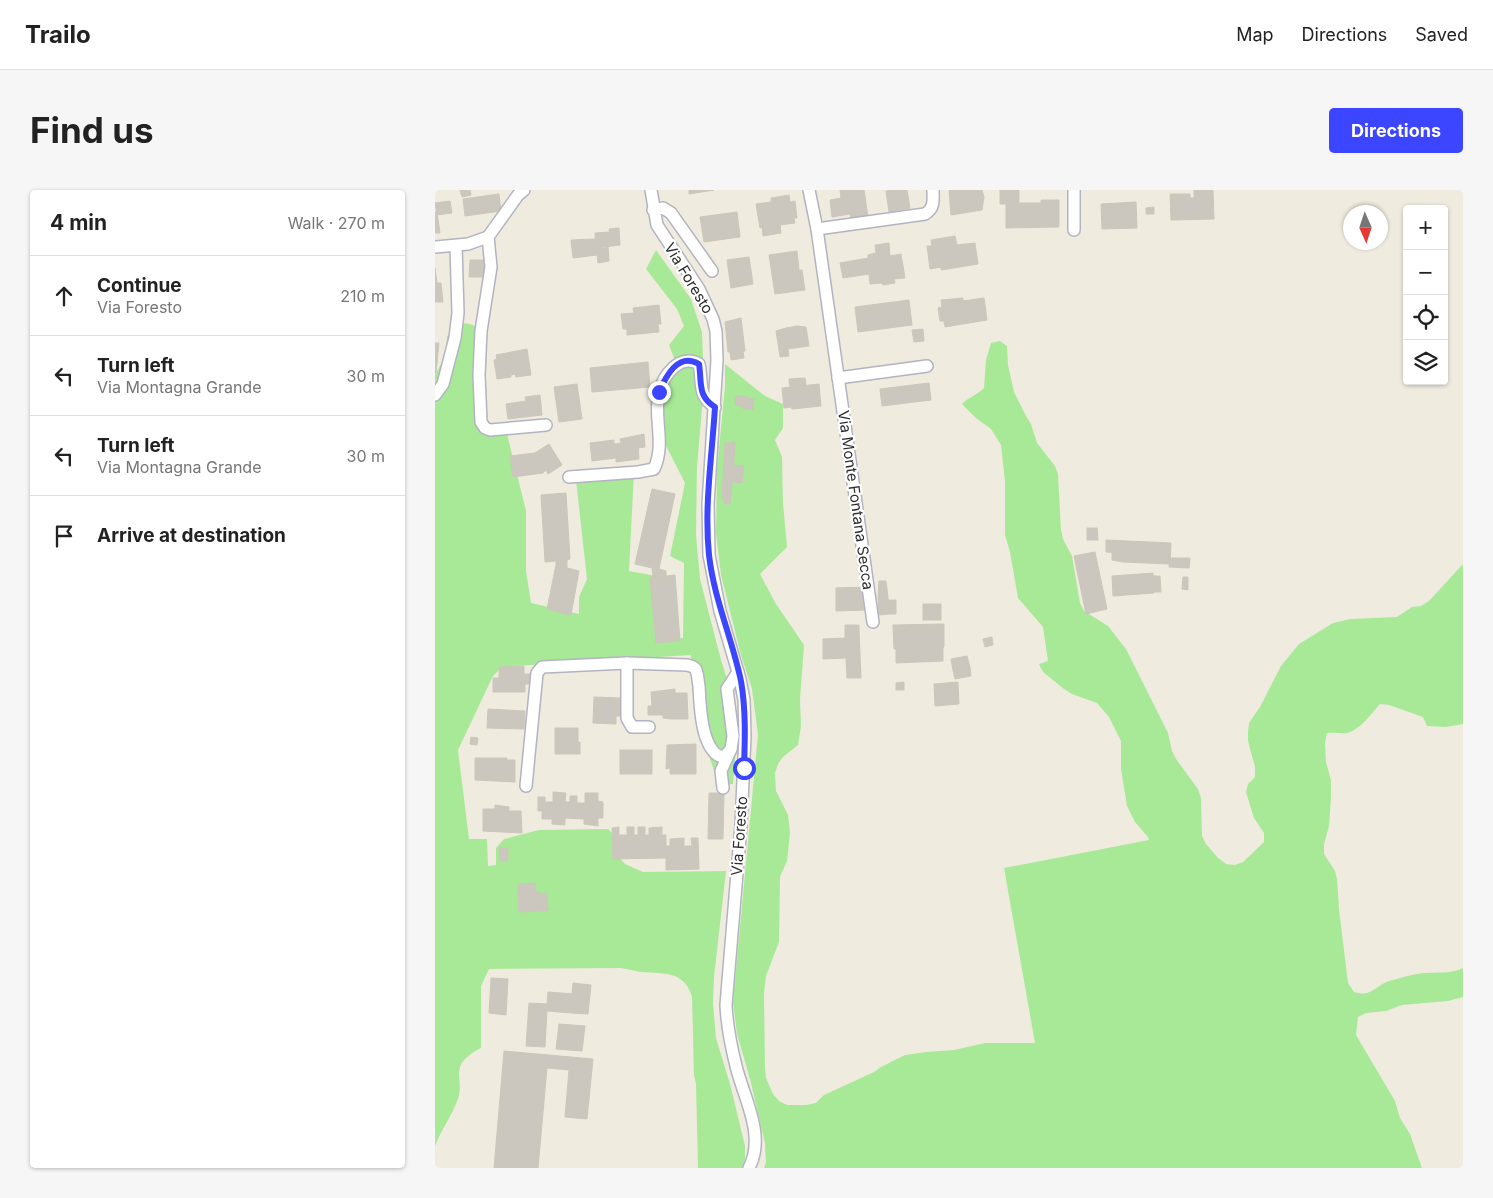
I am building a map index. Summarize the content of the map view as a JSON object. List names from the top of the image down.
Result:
{
  "streets": {
    "street": ["Via Foresto", "Via Monte Fontana Secca"]
  },
  "north": "bottom",
  "page": {
    "header": "Trailo",
    "nav": ["Map", "Directions", "Saved"],
    "buttons": "Directions",
    "title": "Find us",
    "heading": ["4 min", "Walk · 270 m"],
    "map_buttons": ["+", "−"],
    "list": [
      ["Continue", "Via Foresto", "210 m"],
      ["Turn left", "Via Montagna Grande", "30 m"],
      ["Turn left", "Via Montagna Grande", "30 m"],
      "Arrive at destination"
    ]
  }
}
